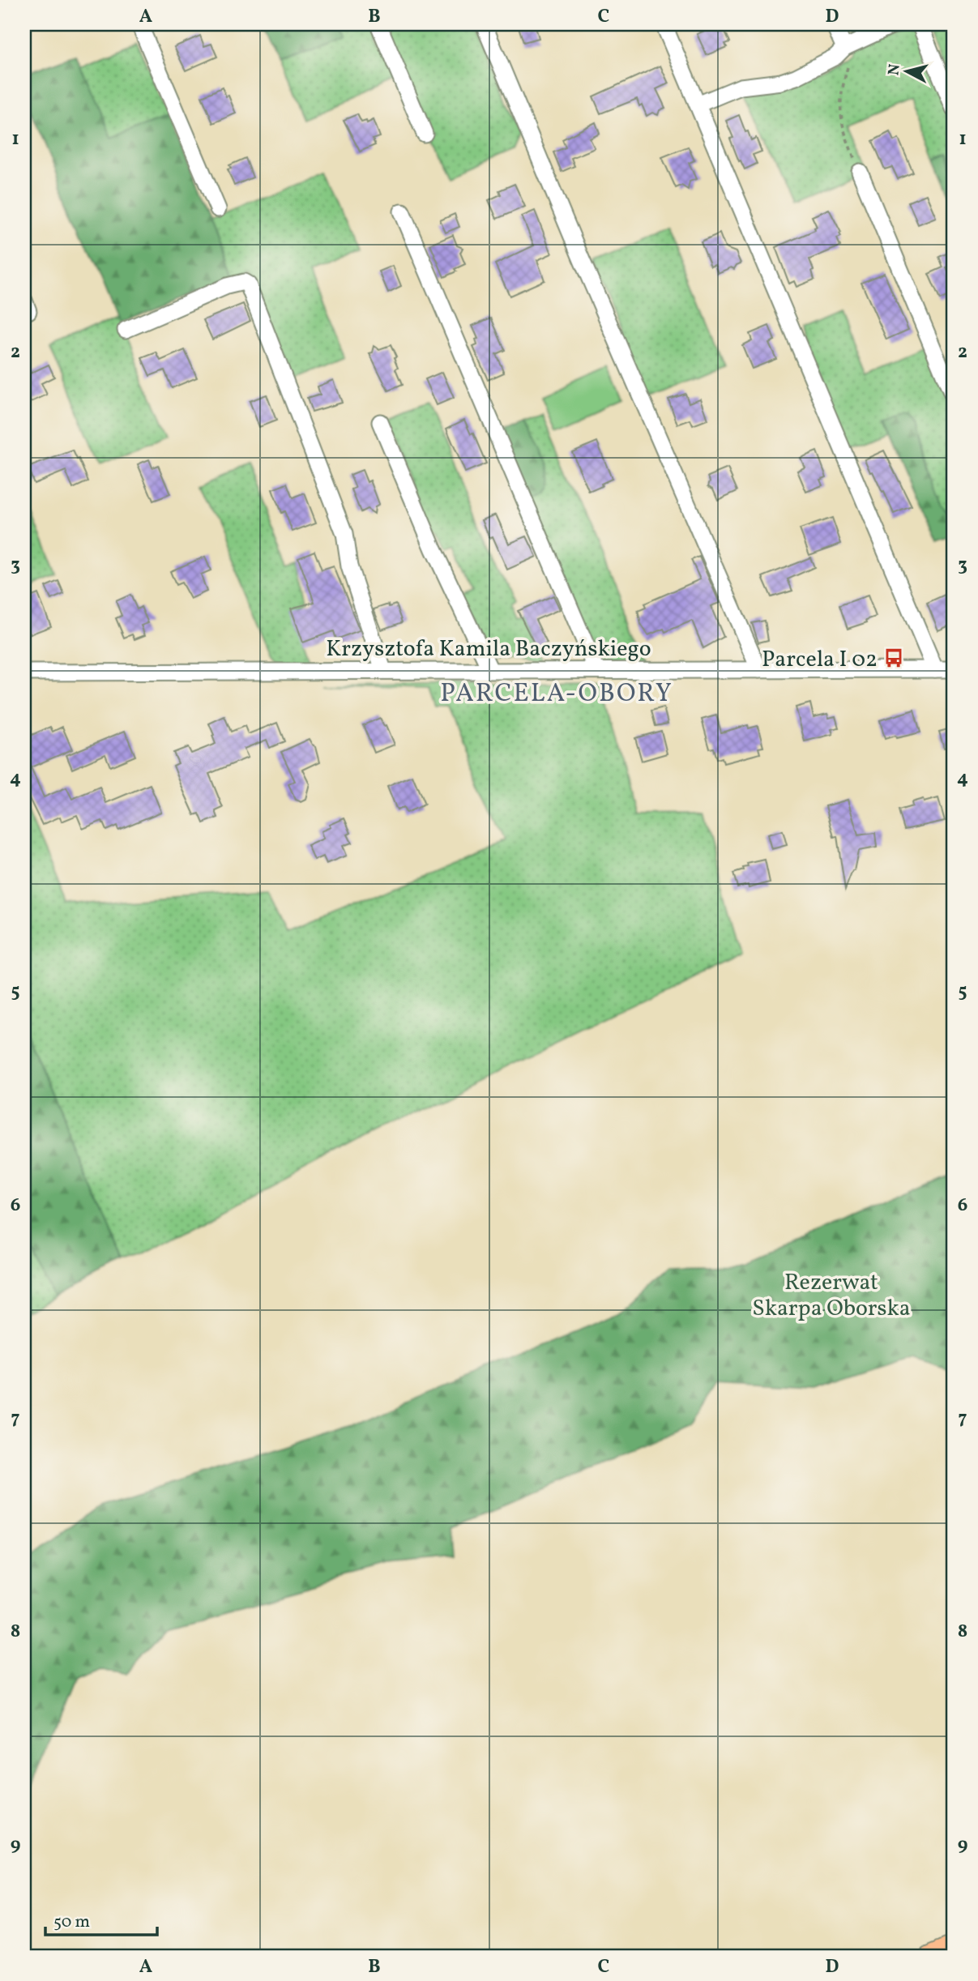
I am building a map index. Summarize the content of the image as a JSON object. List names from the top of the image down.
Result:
{
  "streets": {
    "street": ["Krzysztofa Kamila Baczyńskiego"]
  },
  "districts": ["PARCELA-OBORY"],
  "parks": ["Rezerwat Skarpa Oborska"],
  "places": {
    "bus stop": ["Parcela I 02"]
  },
  "scale_bar": "50 m",
  "north": "left",
  "grid": {
    "columns": [
      "A",
      "B",
      "C",
      "D"
    ],
    "rows": [
      "1",
      "2",
      "3",
      "4",
      "5",
      "6",
      "7",
      "8",
      "9"
    ]
  }
}
